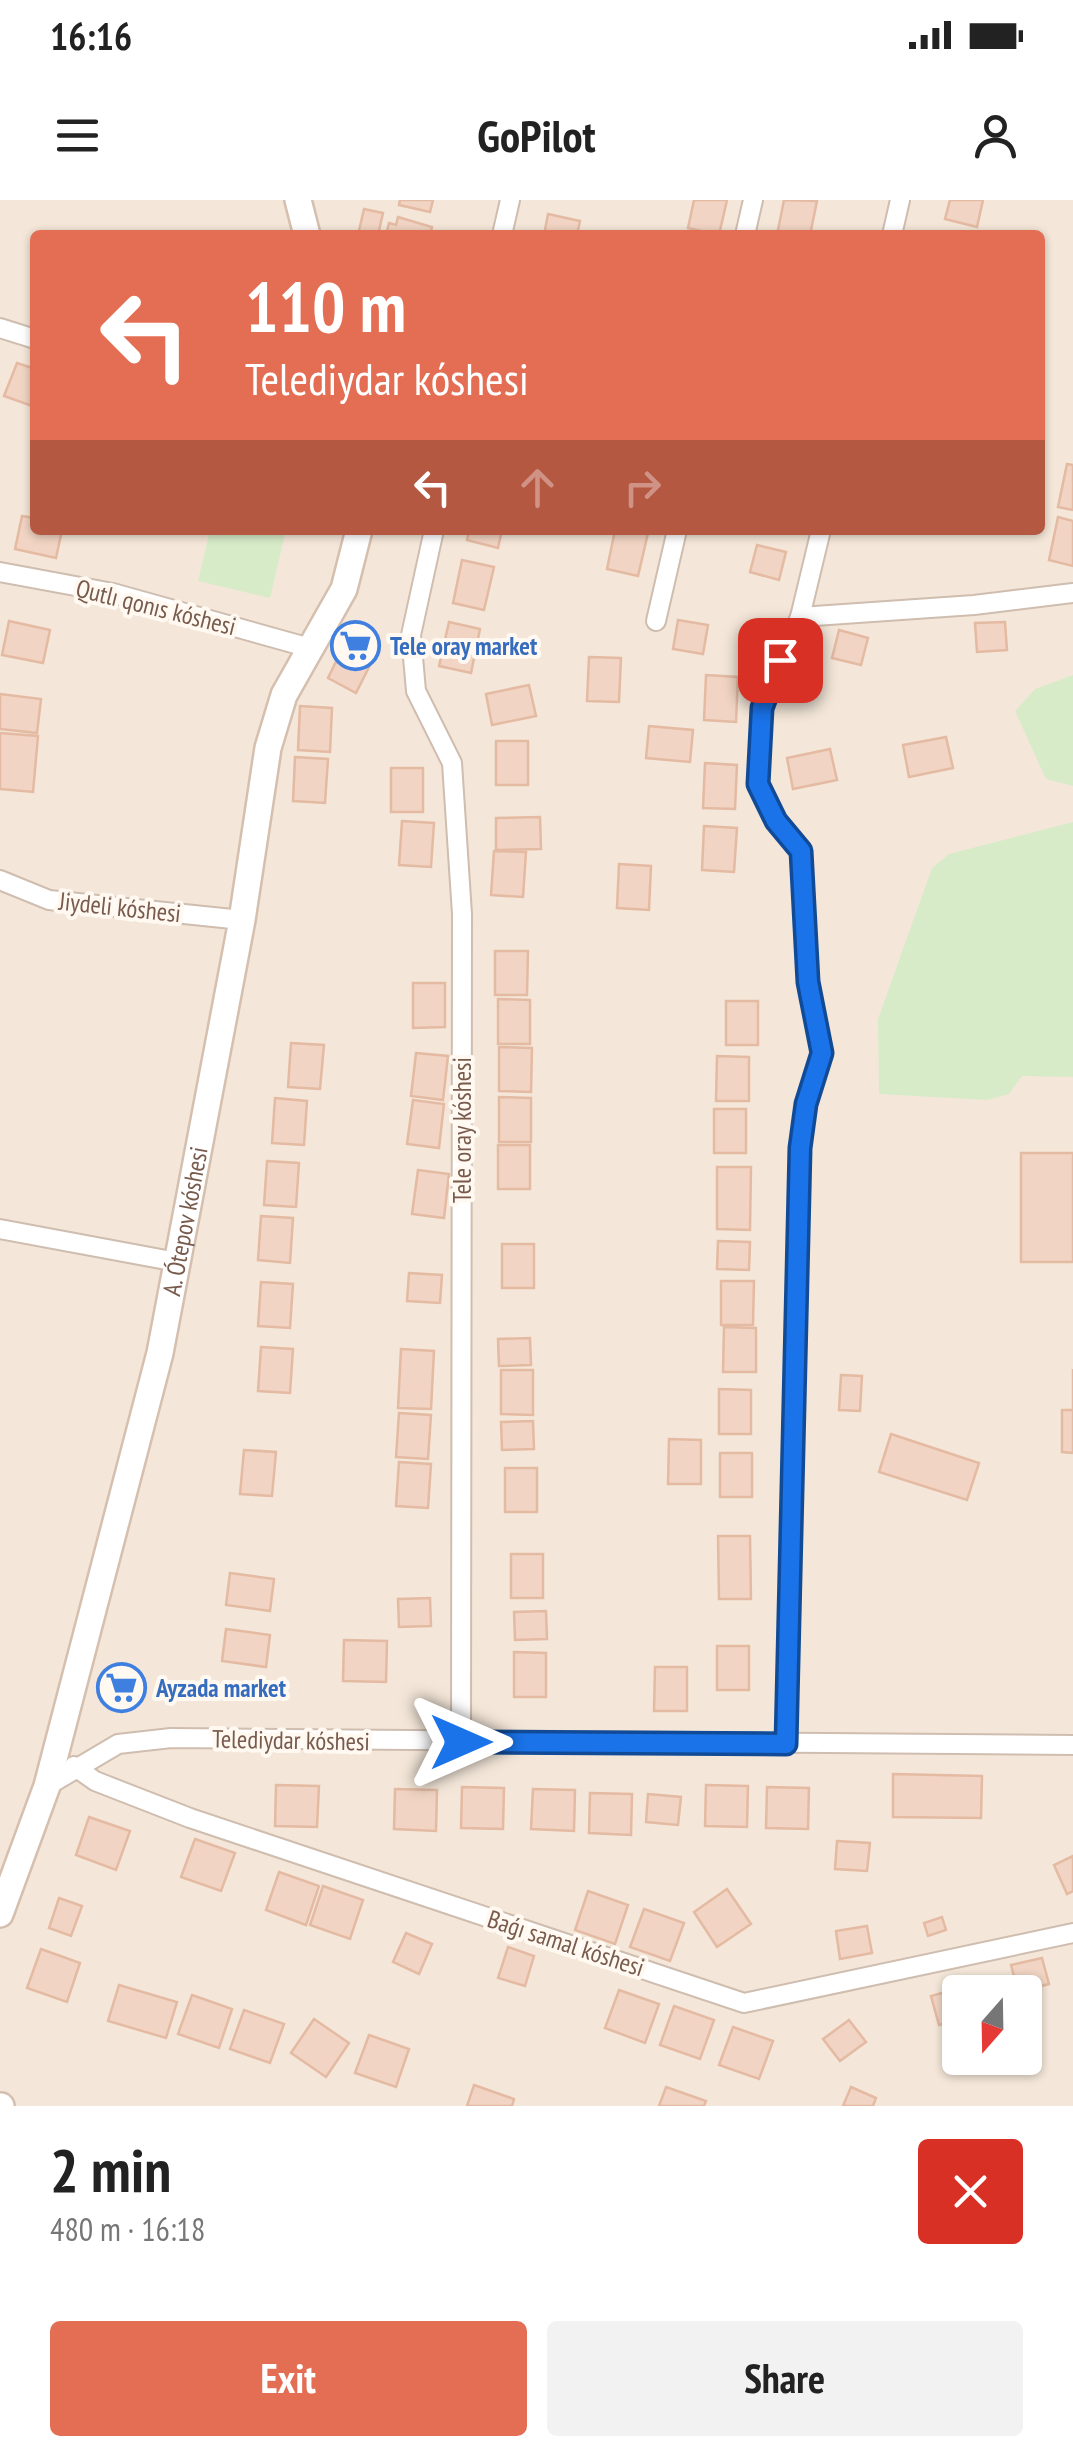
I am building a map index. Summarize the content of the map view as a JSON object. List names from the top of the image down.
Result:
{
  "streets": {
    "street": [
      "Qutlı qonıs kóshesi",
      "Jiydeli kóshesi",
      "Tele oray kóshesi",
      "A. Ótepov kóshesi",
      "Telediydar kóshesi",
      "Baǵı samal kóshesi"
    ]
  },
  "crossings": [
    ["Qutlı qonıs kóshesi", "A. Ótepov kóshesi"],
    ["Jiydeli kóshesi", "A. Ótepov kóshesi"],
    ["Tele oray kóshesi", "Telediydar kóshesi"],
    ["A. Ótepov kóshesi", "Telediydar kóshesi"],
    ["Telediydar kóshesi", "Baǵı samal kóshesi"]
  ],
  "places": {
    "supermarket": ["Tele oray market", "Ayzada market"]
  },
  "north": "bottom",
  "page": {
    "status": "16:16",
    "header": "GoPilot",
    "turn": ["110 m", "Telediydar kóshesi"],
    "heading": ["2 min", "480 m · 16:18"],
    "buttons": ["Exit", "Share"]
  }
}
